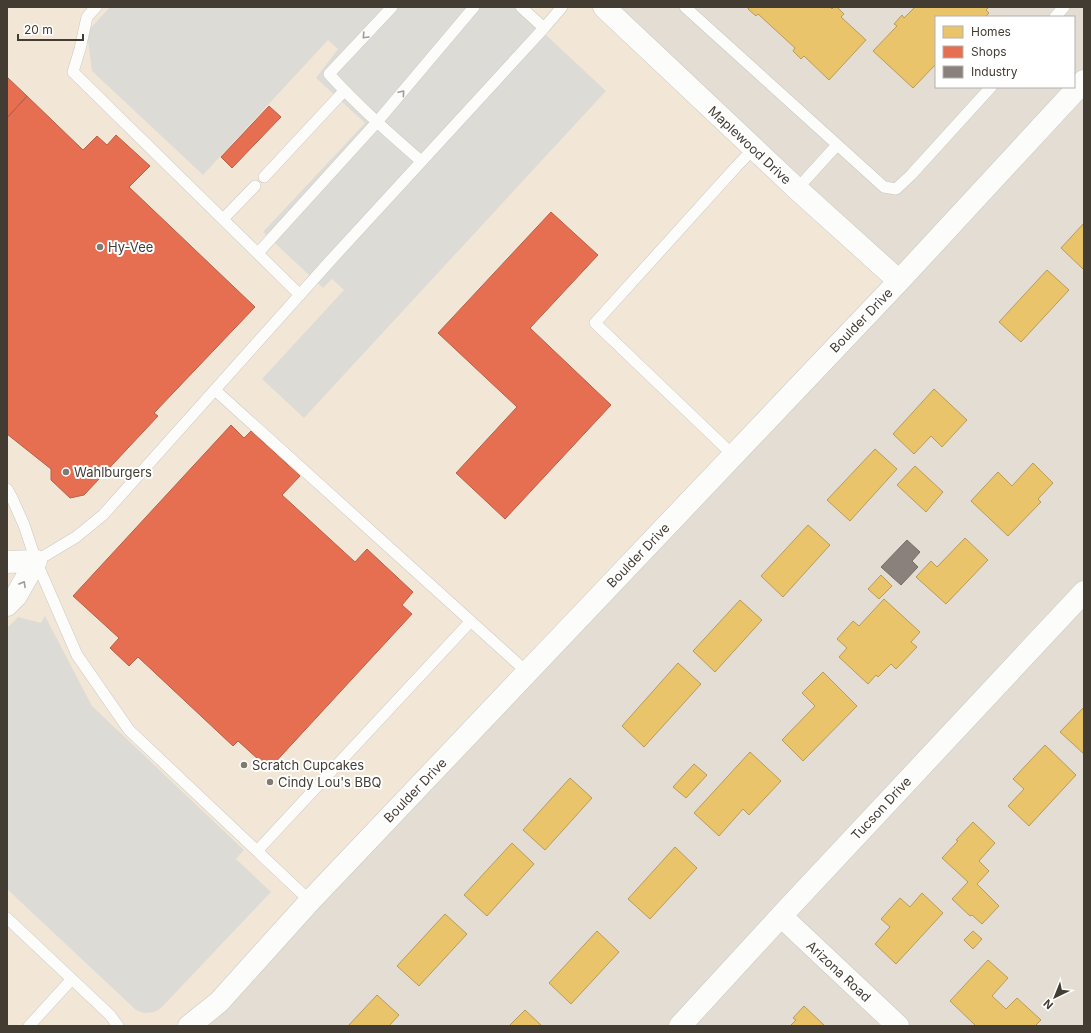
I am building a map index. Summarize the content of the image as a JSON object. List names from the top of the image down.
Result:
{
  "streets": {
    "street": [
      "Maplewood Drive",
      "Boulder Drive",
      "Tucson Drive",
      "Arizona Road"
    ]
  },
  "crossings": [
    ["Maplewood Drive", "Boulder Drive"],
    ["Tucson Drive", "Arizona Road"]
  ],
  "places": [
    "Hy-Vee",
    "Wahlburgers",
    "Scratch Cupcakes",
    "Cindy Lou's BBQ"
  ],
  "legend": ["Homes", "Shops", "Industry"],
  "scale_bar": "20 m",
  "north": "bottom left"
}
